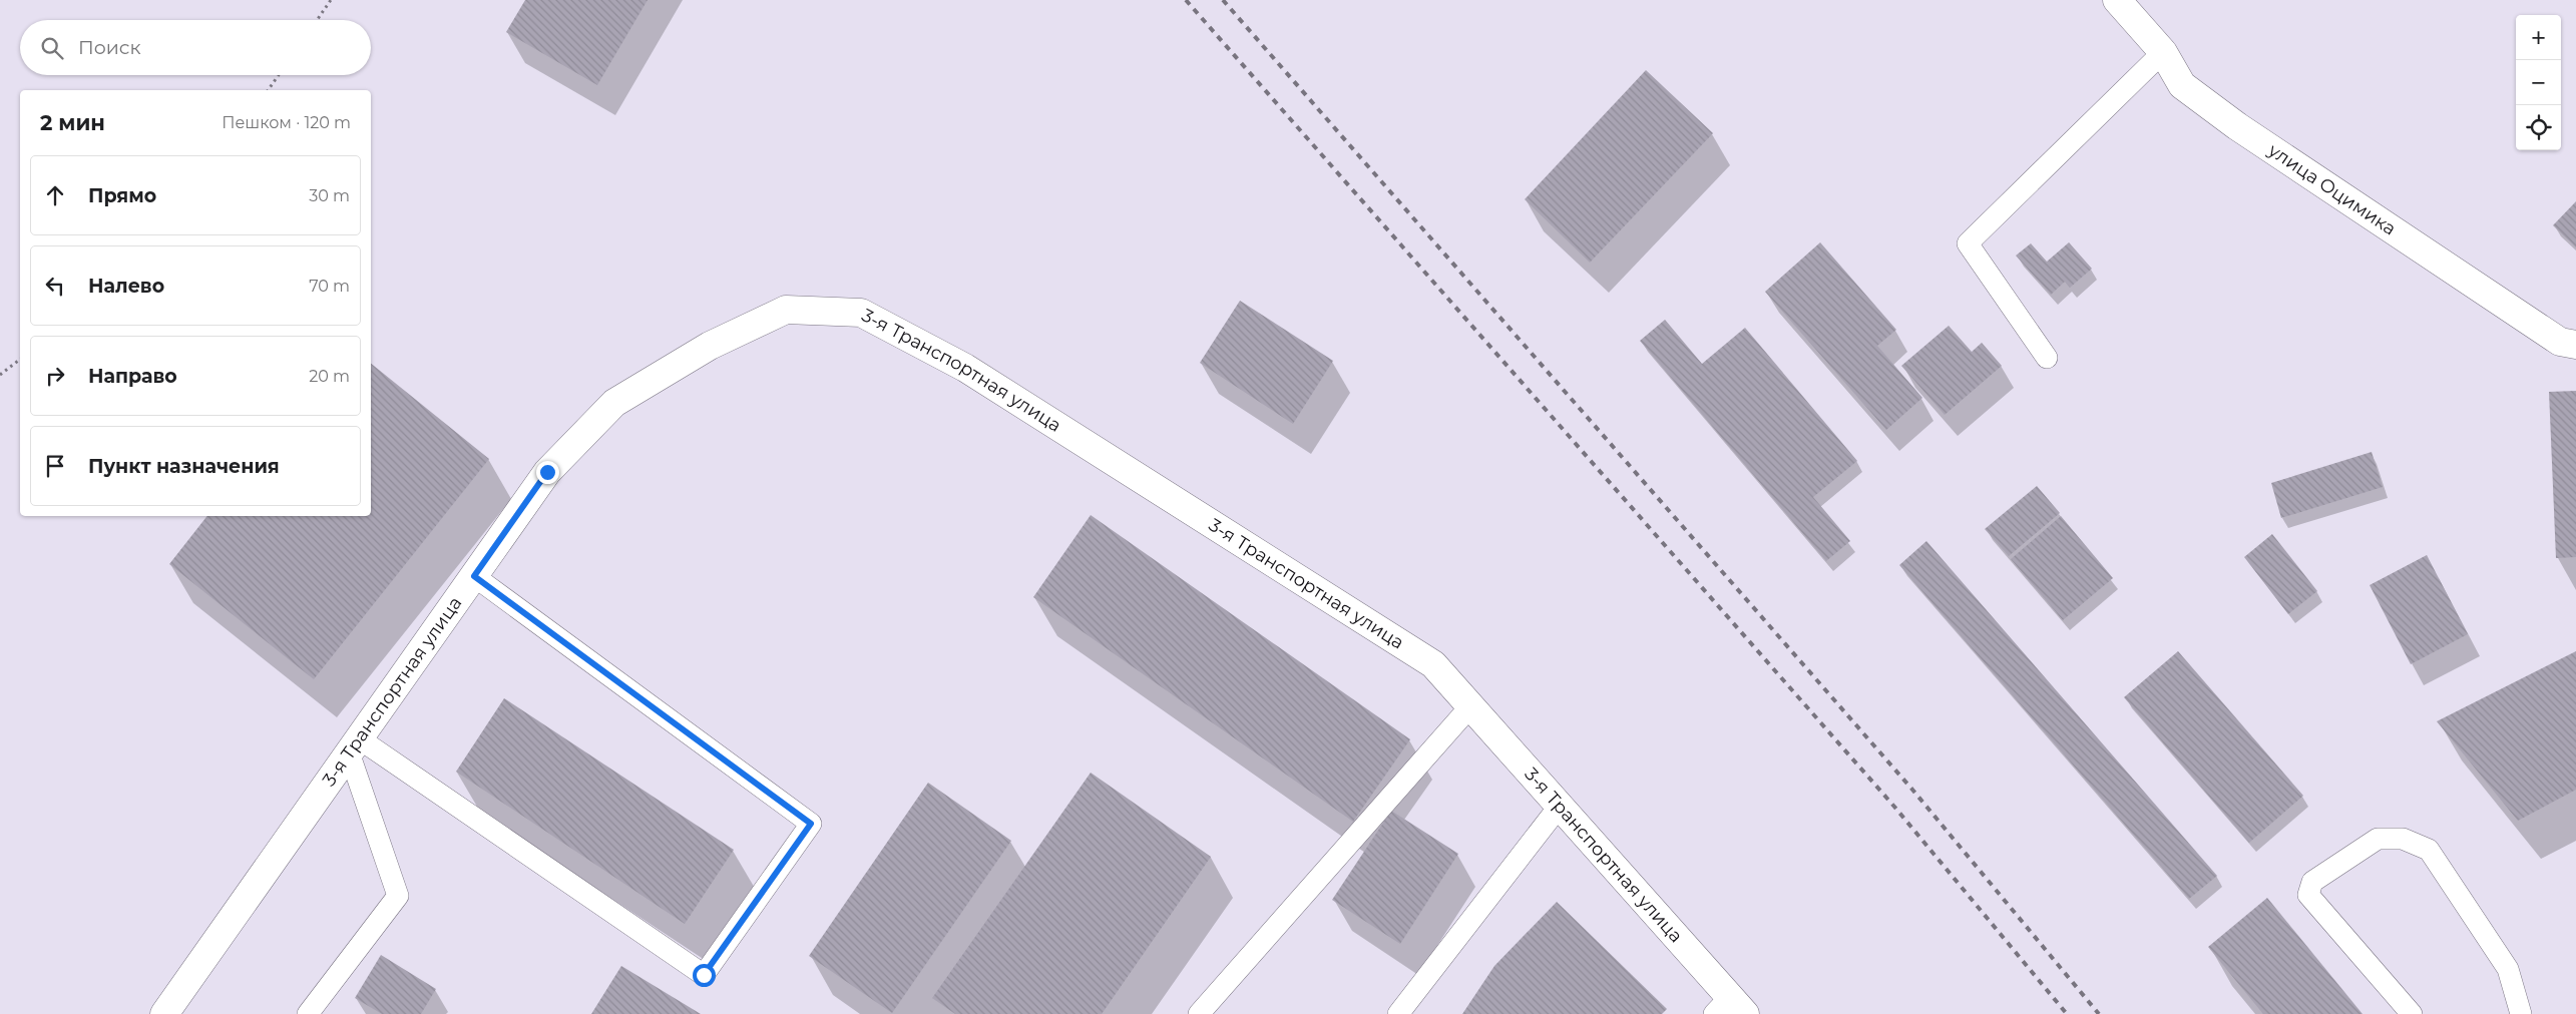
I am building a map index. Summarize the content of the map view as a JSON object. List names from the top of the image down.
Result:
{
  "streets": {
    "street": ["улица Оцимика", "3-я Транспортная улица"]
  },
  "page": {
    "map_buttons": ["+", "−"],
    "search": "Поиск",
    "heading": ["2 мин", "Пешком · 120 m"],
    "list": [
      ["Прямо", "30 m"],
      ["Налево", "70 m"],
      ["Направо", "20 m"],
      "Пункт назначения"
    ]
  }
}
